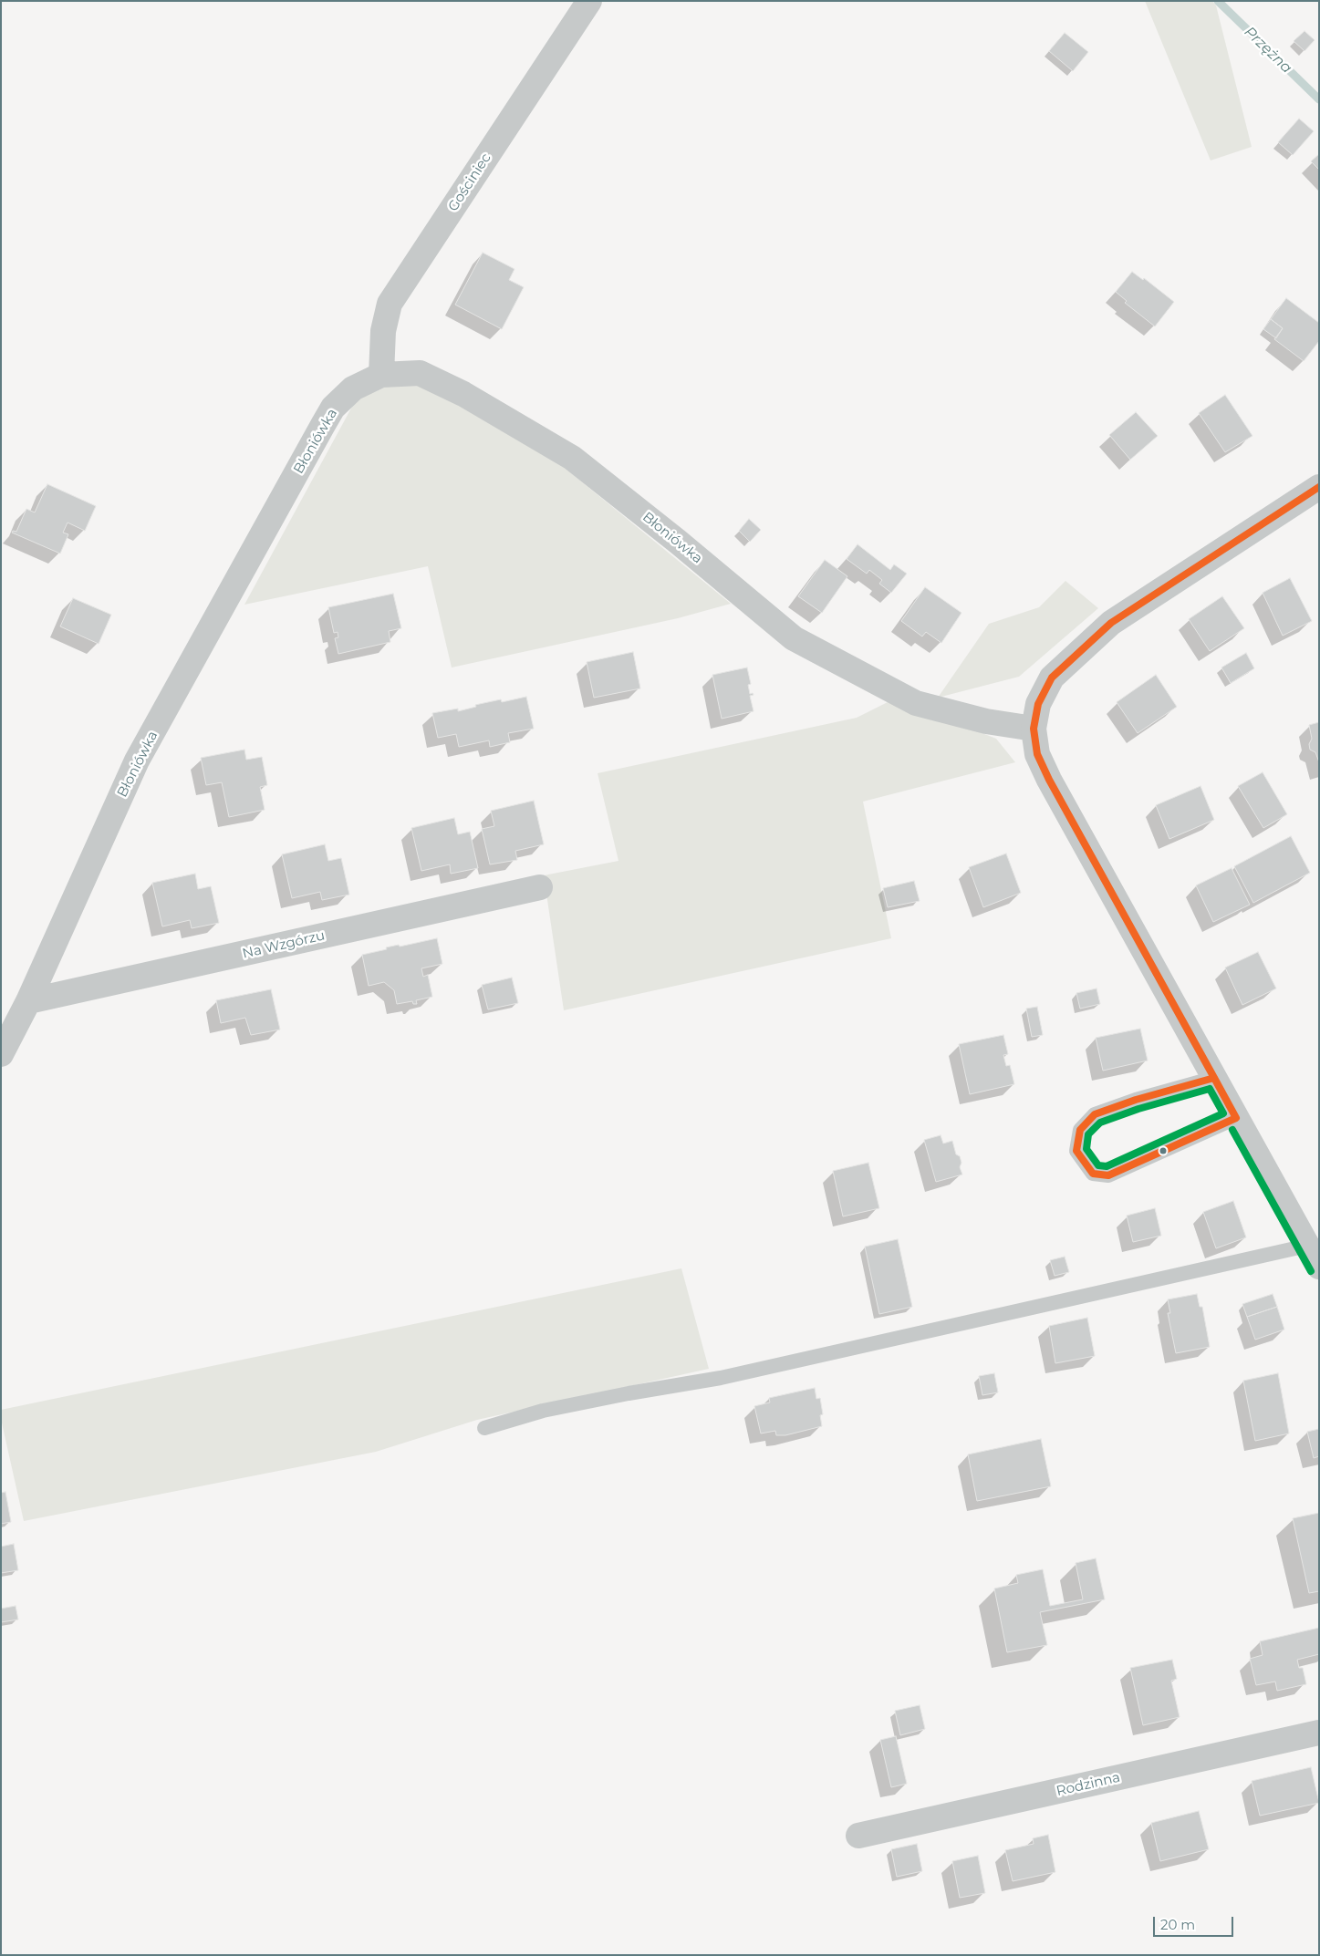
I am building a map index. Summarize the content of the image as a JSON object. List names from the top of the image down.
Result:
{
  "streets": {
    "street": [
      "Gościniec",
      "Błoniówka",
      "Na Wzgórzu",
      "Rodzinna"
    ]
  },
  "crossings": [
    ["Gościniec", "Błoniówka"],
    ["Błoniówka", "Na Wzgórzu"]
  ],
  "water": ["Przężna"],
  "scale_bar": "20 m"
}
